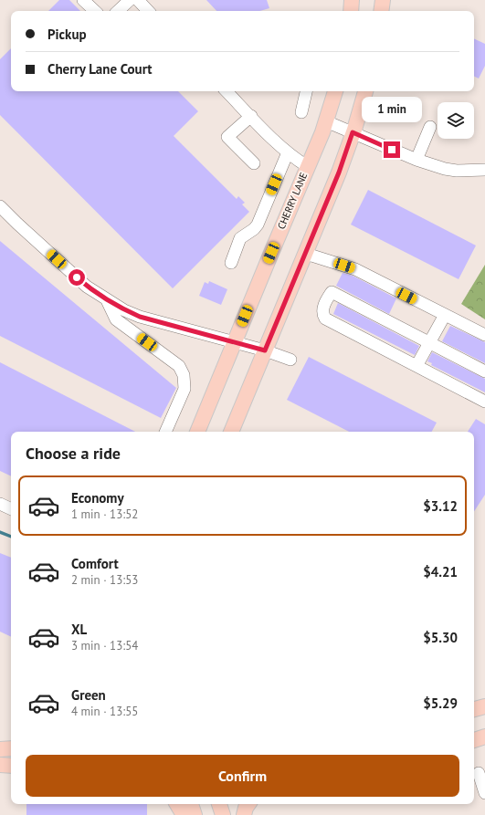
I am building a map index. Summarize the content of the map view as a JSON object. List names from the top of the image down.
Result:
{
  "streets": {
    "main road": ["CHERRY LANE"]
  },
  "page": {
    "banner": ["Pickup", "Cherry Lane Court"],
    "bubble": "1 min",
    "heading": "Choose a ride",
    "list": [
      {
        "name": "Economy",
        "note": "1 min · 13:52",
        "value": "$3.12"
      },
      {
        "name": "Comfort",
        "note": "2 min · 13:53",
        "value": "$4.21"
      },
      {
        "name": "XL",
        "note": "3 min · 13:54",
        "value": "$5.30"
      },
      {
        "name": "Green",
        "note": "4 min · 13:55",
        "value": "$5.29"
      }
    ],
    "buttons": "Confirm"
  }
}
